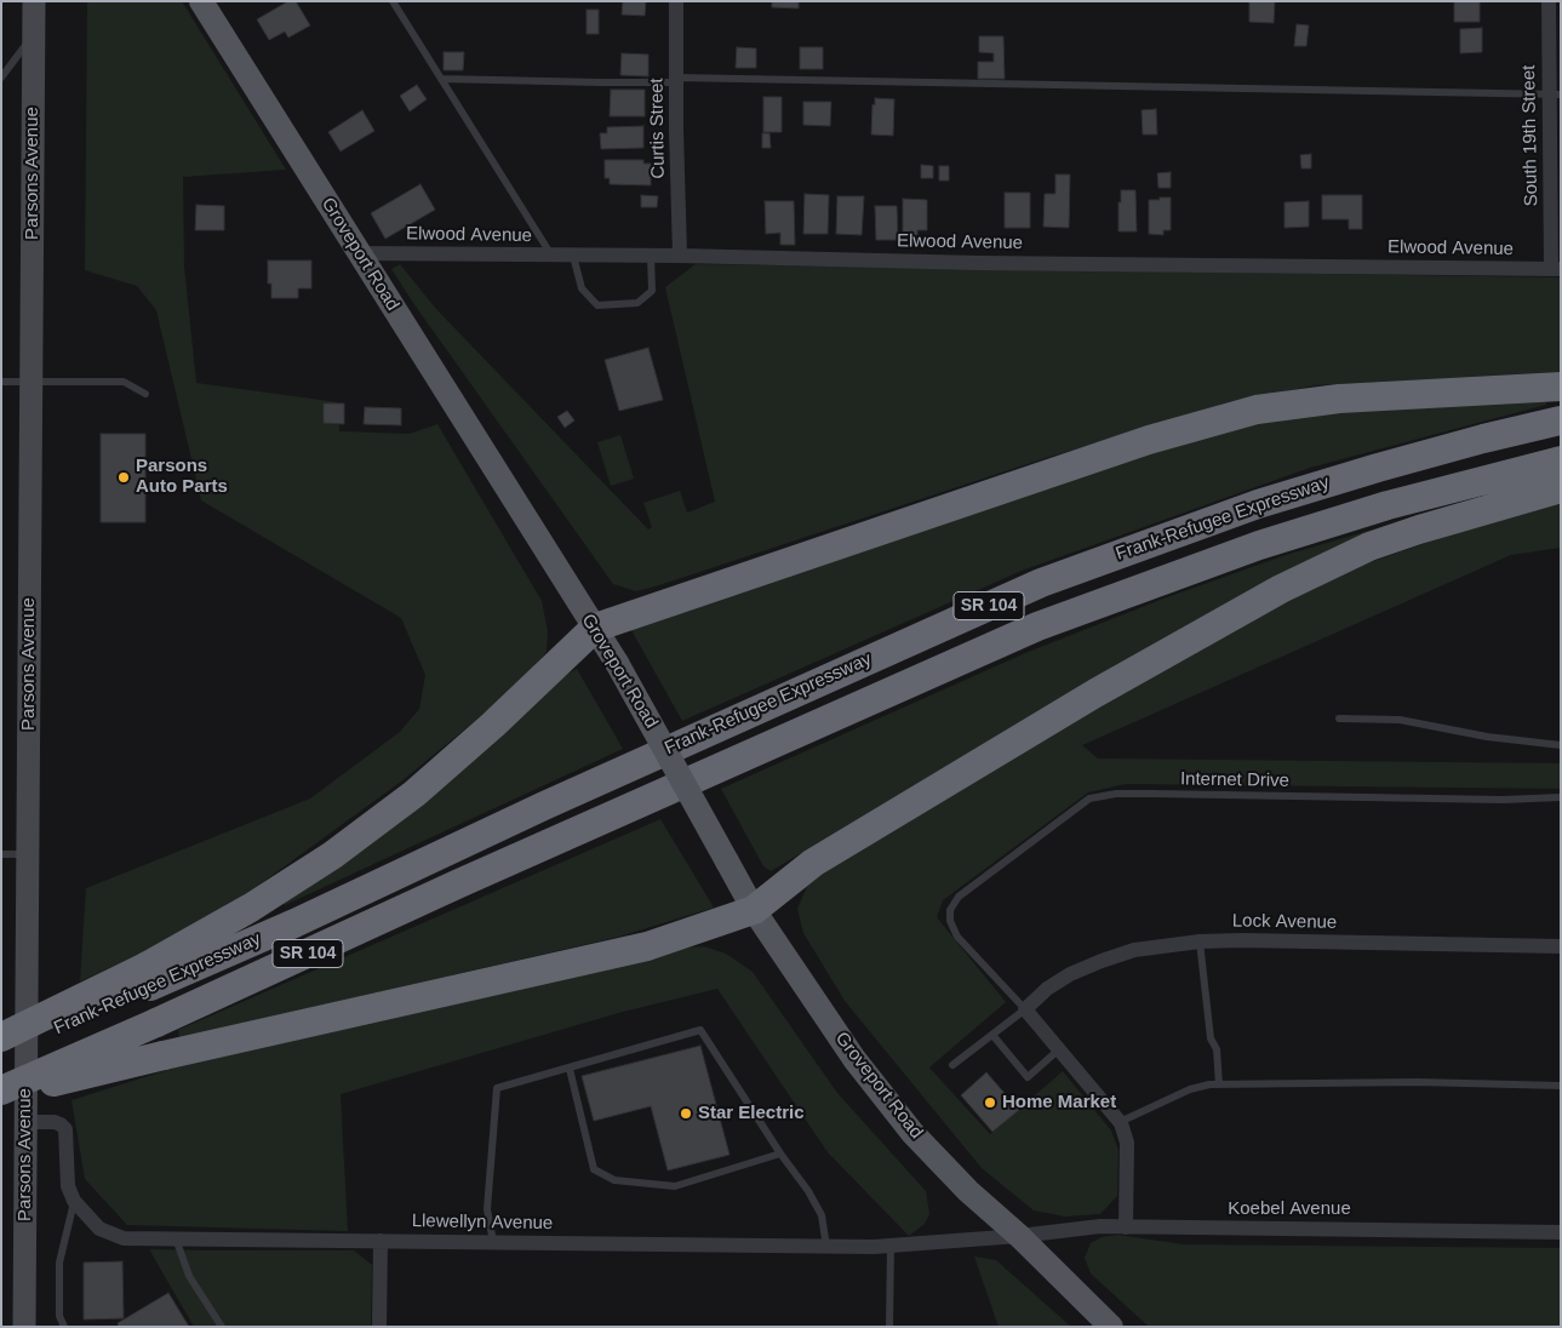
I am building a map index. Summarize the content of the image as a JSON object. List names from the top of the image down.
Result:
{
  "streets": {
    "highway": ["Frank-Refugee Expressway", "SR 104"],
    "main road": ["Groveport Road"],
    "street": [
      "Curtis Street",
      "South 19th Street",
      "Parsons Avenue",
      "Elwood Avenue",
      "Lock Avenue",
      "Koebel Avenue",
      "Llewellyn Avenue"
    ],
    "lane": ["Internet Drive"]
  },
  "crossings": [
    ["Curtis Street", "Elwood Avenue"],
    ["South 19th Street", "Elwood Avenue"],
    ["Parsons Avenue", "Llewellyn Avenue"],
    ["Elwood Avenue", "Groveport Road"],
    ["Groveport Road", "Koebel Avenue"],
    ["Groveport Road", "Llewellyn Avenue"],
    ["Internet Drive", "Lock Avenue"],
    ["Koebel Avenue", "Llewellyn Avenue"]
  ],
  "places": ["Parsons Auto Parts", "Home Market", "Star Electric"]
}
